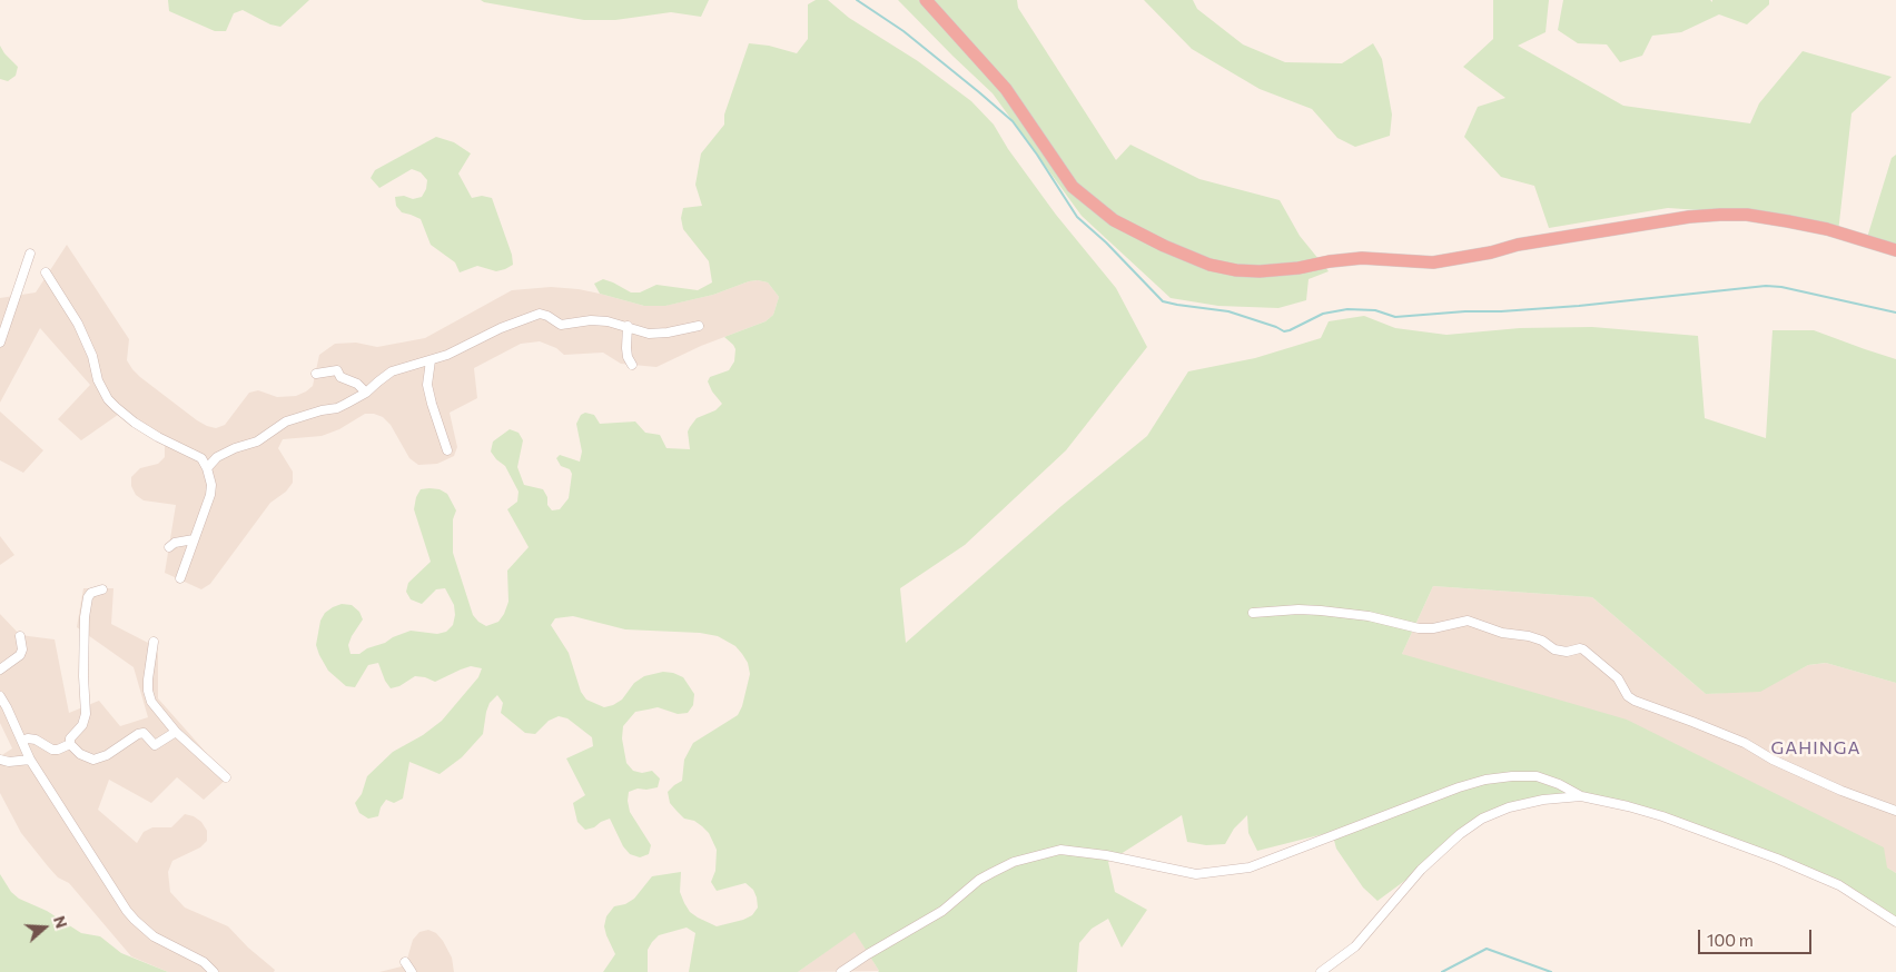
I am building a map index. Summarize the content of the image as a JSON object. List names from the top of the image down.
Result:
{
  "districts": ["GAHINGA"],
  "scale_bar": "100 m",
  "north": "right"
}
